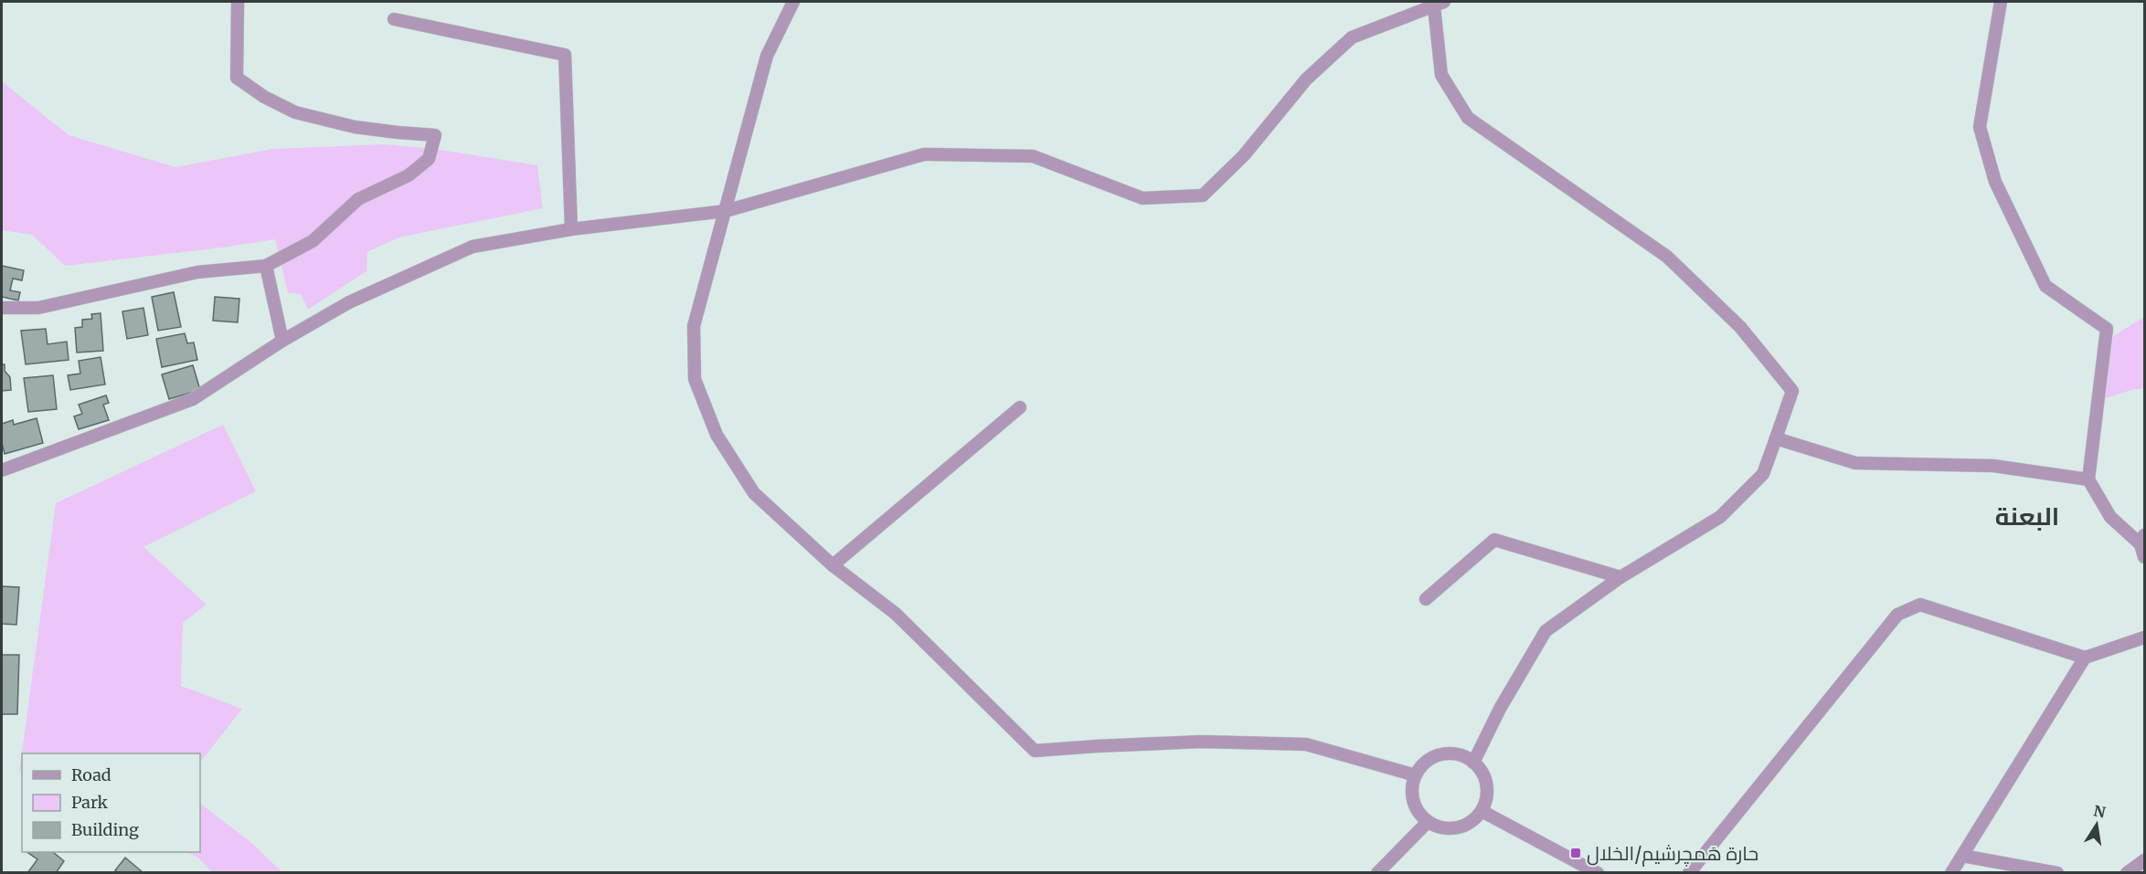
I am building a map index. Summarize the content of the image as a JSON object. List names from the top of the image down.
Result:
{
  "districts": ["البعنة"],
  "places": {
    "transit": ["حارة هَمچرشيم/الخلال"]
  },
  "legend": ["Road", "Park", "Building"],
  "north": "top"
}
